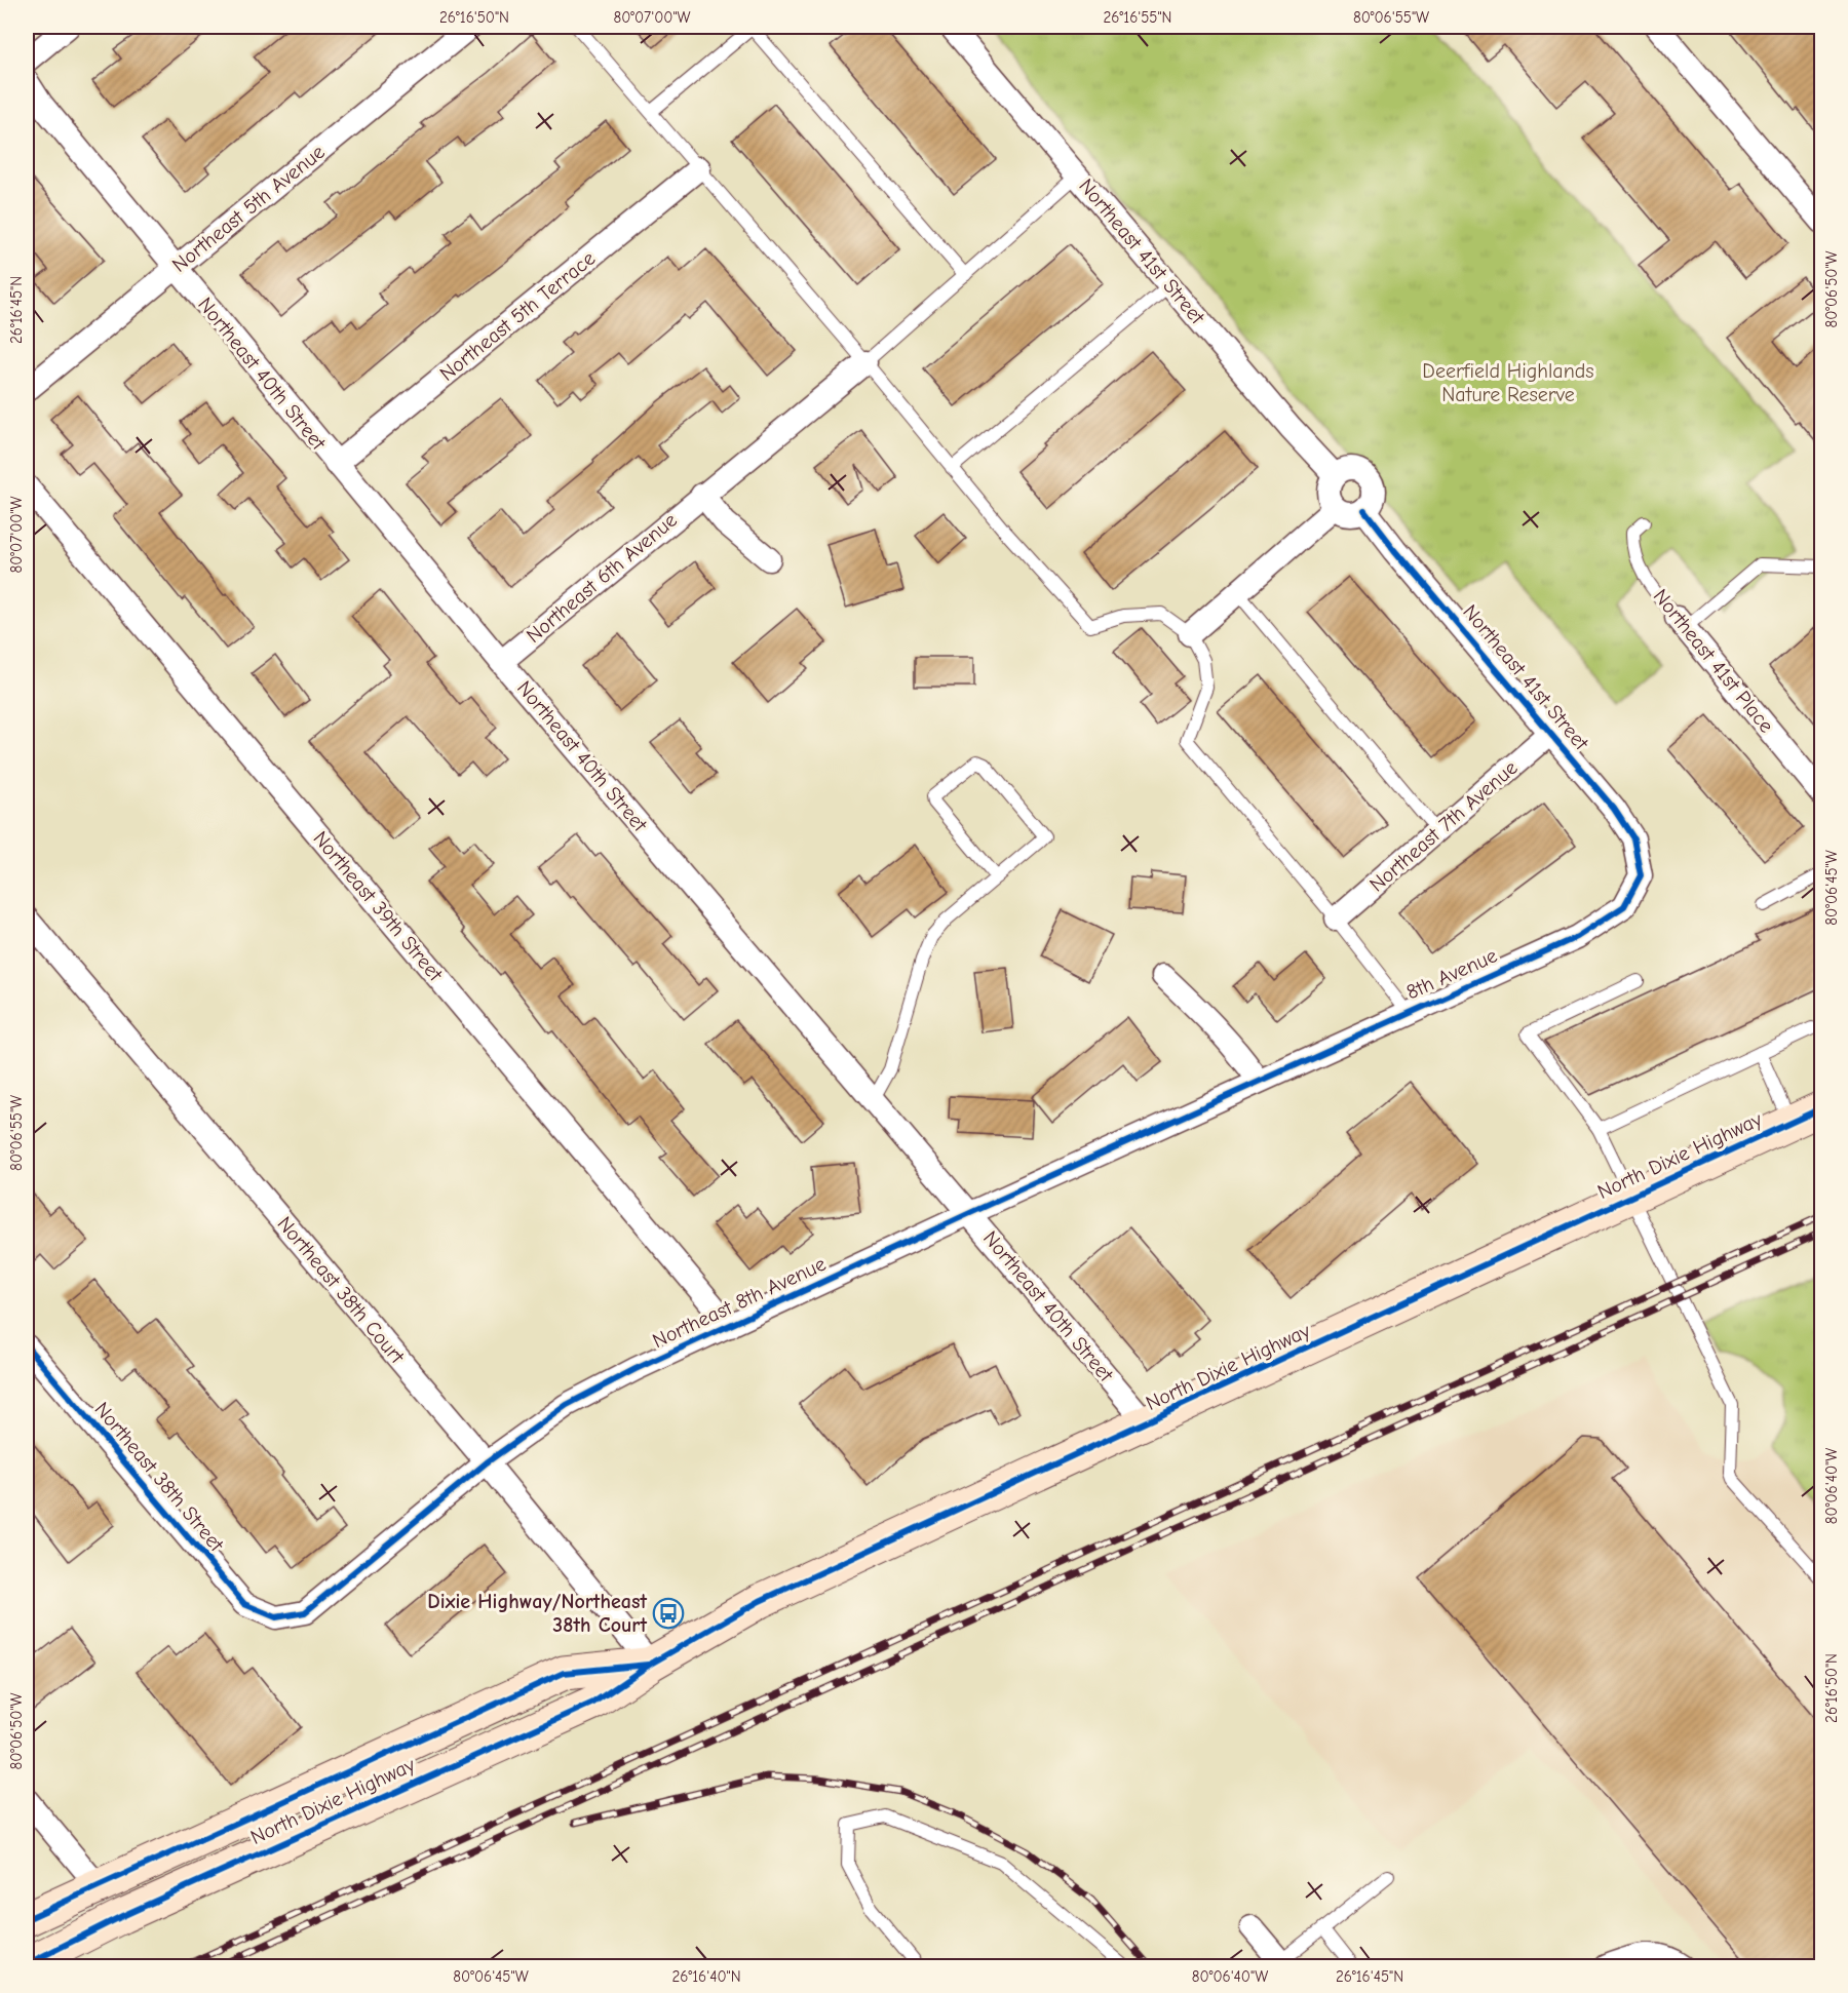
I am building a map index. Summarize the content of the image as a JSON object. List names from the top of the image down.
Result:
{
  "streets": {
    "main road": ["North Dixie Highway"],
    "street": [
      "Northeast 5th Avenue",
      "Northeast 41st Street",
      "Northeast 5th Terrace",
      "Northeast 40th Street",
      "Northeast 6th Avenue",
      "Northeast 41st Place",
      "Northeast 7th Avenue",
      "Northeast 39th Street",
      "8th Avenue",
      "Northeast 38th Court",
      "Northeast 8th Avenue",
      "Northeast 38th Street"
    ]
  },
  "crossings": [
    ["Northeast 5th Avenue", "Northeast 40th Street"],
    ["Northeast 41st Street", "Northeast 7th Avenue"],
    ["Northeast 41st Street", "8th Avenue"],
    ["Northeast 5th Terrace", "Northeast 40th Street"],
    ["Northeast 40th Street", "Northeast 6th Avenue"],
    ["Northeast 40th Street", "North Dixie Highway"],
    ["Northeast 40th Street", "Northeast 8th Avenue"],
    ["Northeast 39th Street", "Northeast 8th Avenue"],
    ["8th Avenue", "Northeast 8th Avenue"],
    ["North Dixie Highway", "Northeast 38th Court"],
    ["Northeast 38th Court", "Northeast 8th Avenue"],
    ["Northeast 8th Avenue", "Northeast 38th Street"]
  ],
  "parks": ["Deerfield Highlands Nature Reserve"],
  "places": {
    "bus stop": ["Dixie Highway/Northeast 38th Court"]
  },
  "coordinates": [
    "26°16'50\"N",
    "80°07'00\"W",
    "26°16'55\"N",
    "80°06'55\"W",
    "80°06'50\"W",
    "26°16'45\"N",
    "80°06'45\"W",
    "80°06'40\"W",
    "26°16'40\"N"
  ]
}
